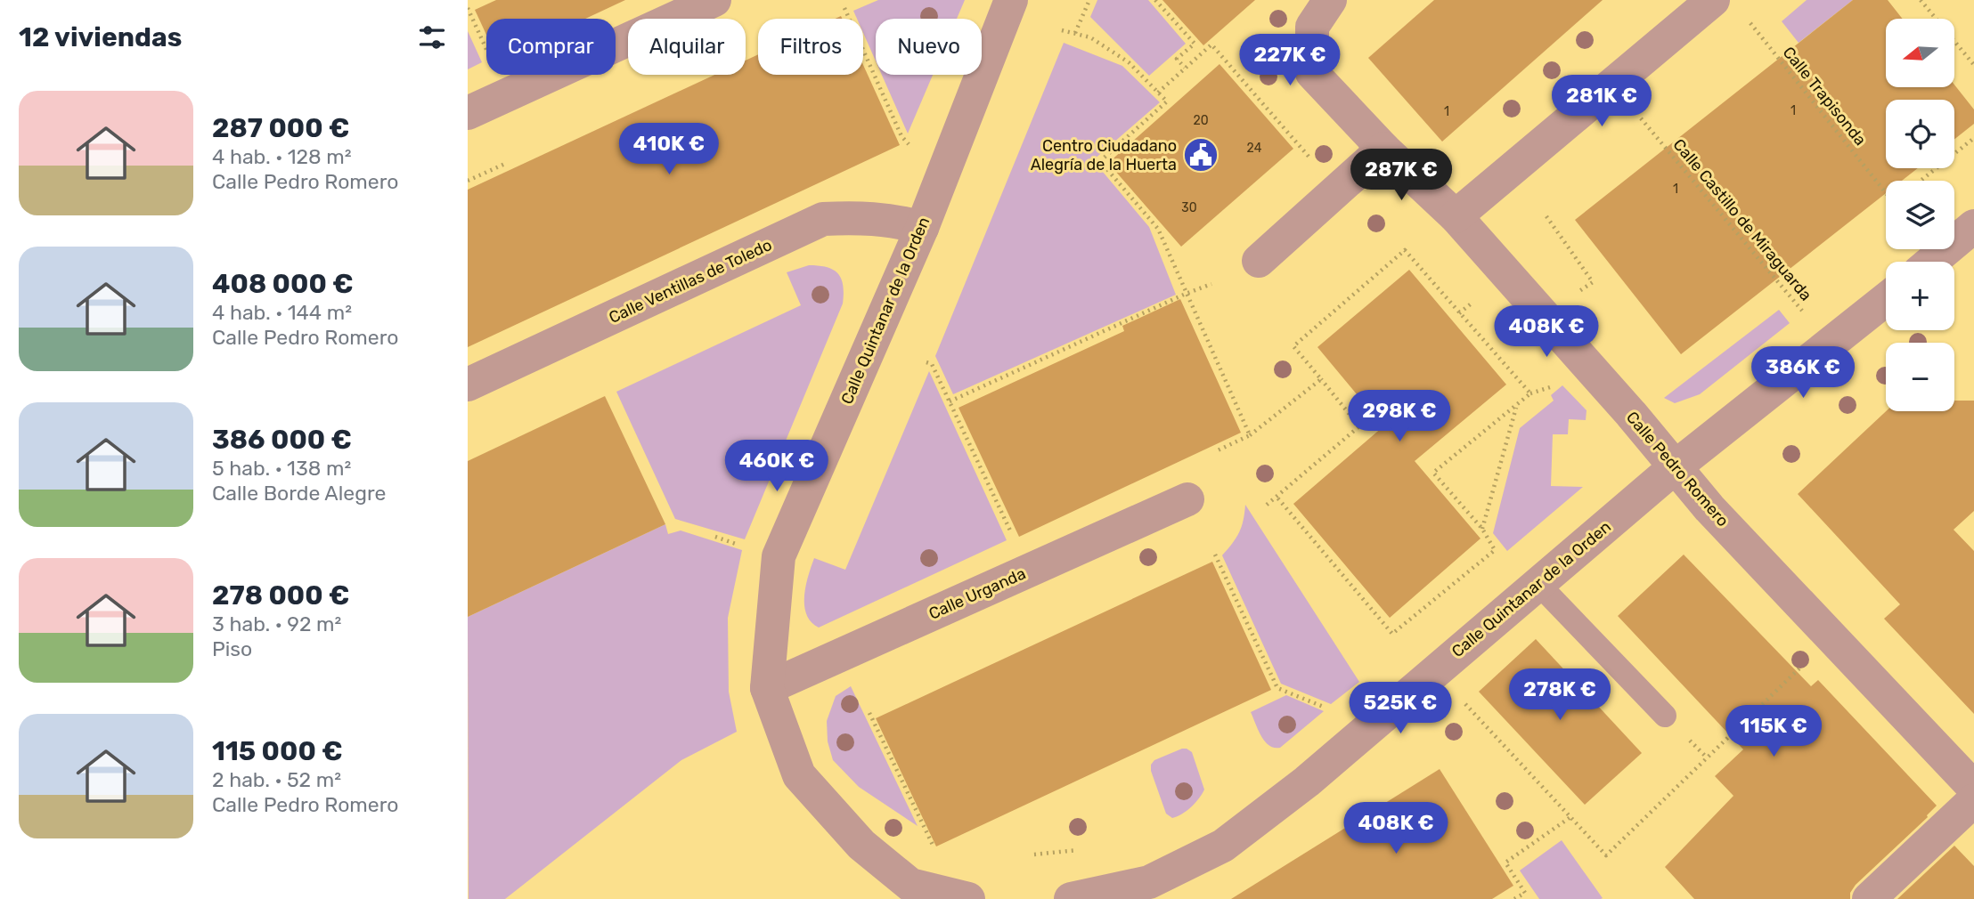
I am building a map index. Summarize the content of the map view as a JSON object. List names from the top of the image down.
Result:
{
  "streets": {
    "street": [
      "Calle Ventillas de Toledo",
      "Calle Quintanar de la Orden",
      "Calle Pedro Romero",
      "Calle Urganda"
    ],
    "path": ["Calle Trapisonda", "Calle Castillo de Miraguarda"]
  },
  "crossings": [
    ["Calle Castillo de Miraguarda", "Calle Quintanar de la Orden"],
    ["Calle Ventillas de Toledo", "Calle Quintanar de la Orden"],
    ["Calle Quintanar de la Orden", "Calle Pedro Romero"],
    ["Calle Quintanar de la Orden", "Calle Urganda"]
  ],
  "places": {
    "public building": ["Centro Ciudadano Alegría de la Huerta"]
  },
  "house_numbers": [
    "1",
    "1",
    "20",
    "24",
    "1",
    "30"
  ],
  "north": "left",
  "page": {
    "heading": "12 viviendas",
    "map_buttons": ["+", "−"],
    "chip": [
      "Comprar",
      "Alquilar",
      "Filtros",
      "Nuevo"
    ],
    "price": [
      "227K €",
      "281K €",
      "410K €",
      "287K €",
      "408K €",
      "386K €",
      "298K €",
      "460K €",
      "278K €",
      "525K €",
      "115K €",
      "408K €"
    ],
    "list": [
      {
        "name": "287 000 €",
        "note": "4 hab. · 128 m² · Calle Pedro Romero"
      },
      {
        "name": "408 000 €",
        "note": "4 hab. · 144 m² · Calle Pedro Romero"
      },
      {
        "name": "386 000 €",
        "note": "5 hab. · 138 m² · Calle Borde Alegre"
      },
      {
        "name": "278 000 €",
        "note": "3 hab. · 92 m² · Piso"
      },
      {
        "name": "115 000 €",
        "note": "2 hab. · 52 m² · Calle Pedro Romero"
      }
    ]
  }
}
